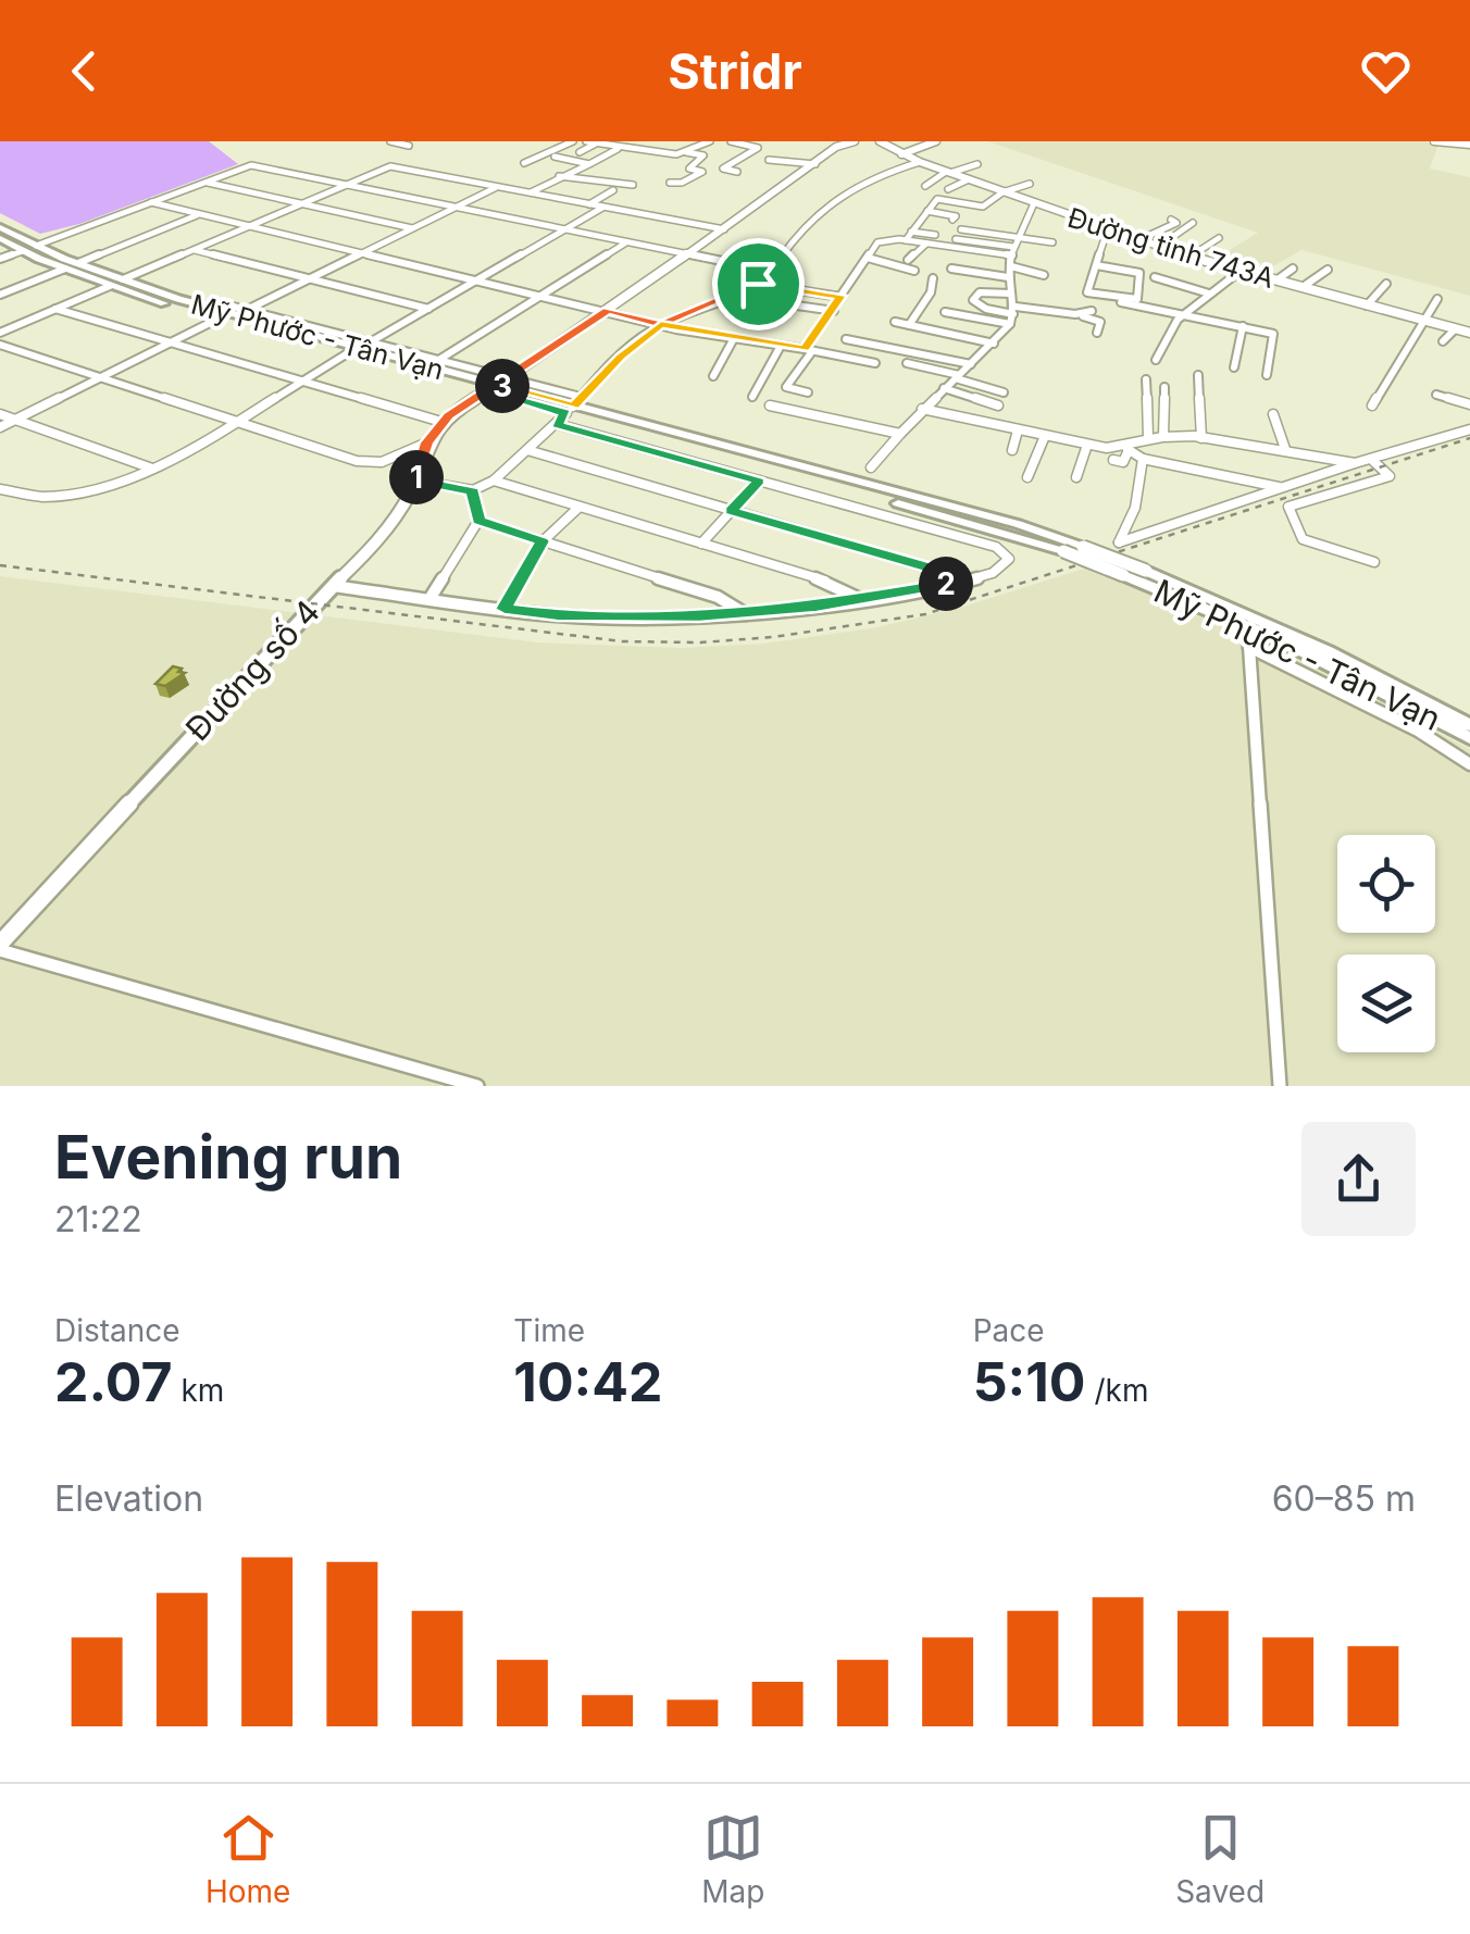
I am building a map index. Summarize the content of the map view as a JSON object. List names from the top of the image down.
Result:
{
  "streets": {
    "main road": ["Mỹ Phước - Tân Vạn"],
    "street": ["Đường tỉnh 743A", "Đường số 4"]
  },
  "crossings": [
    ["Mỹ Phước - Tân Vạn", "Đường số 4"]
  ],
  "page": {
    "header": "Stridr",
    "pins": ["3", "1", "2"],
    "heading": ["Evening run", "21:22"],
    "stats": [
      ["Distance", "2.07 km"],
      ["Time", "10:42"],
      ["Pace", "5:10 /km"]
    ],
    "chart": ["Elevation", "60–85 m"],
    "tabs": ["Home", "Map", "Saved"]
  }
}
